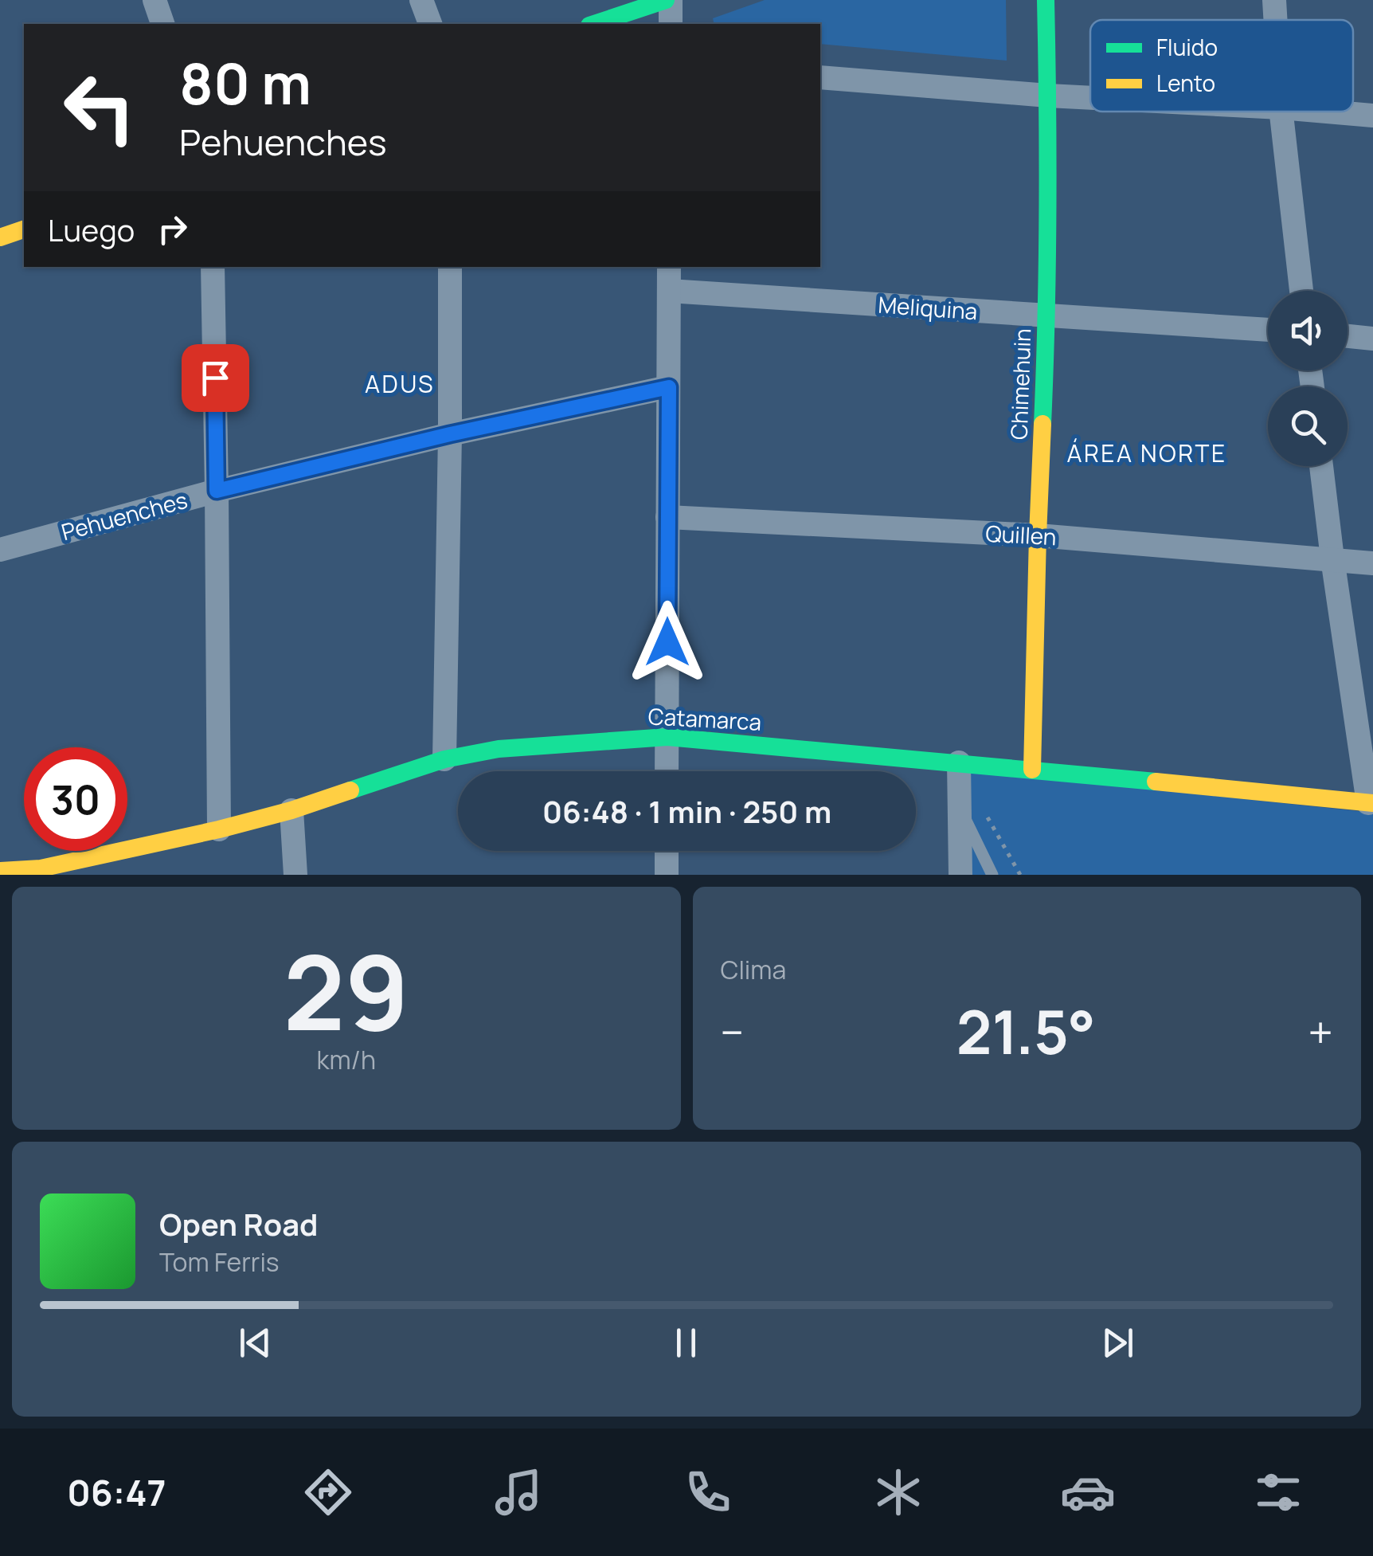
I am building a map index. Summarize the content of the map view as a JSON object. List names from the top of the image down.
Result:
{
  "streets": {
    "street": [
      "Meliquina",
      "Chimehuin",
      "Pehuenches",
      "Quillen",
      "Catamarca"
    ]
  },
  "crossings": [
    ["Meliquina", "Chimehuin"],
    ["Chimehuin", "Quillen"],
    ["Chimehuin", "Catamarca"]
  ],
  "districts": ["ADUS", "ÁREA NORTE"],
  "legend": ["Fluido", "Lento"],
  "page": {
    "turn": ["80 m", "Pehuenches"],
    "then": "Luego",
    "limit": "30",
    "trip": "06:48 · 1 min · 250 m",
    "tile": [
      ["29", "km/h"],
      "Clima"
    ],
    "heat": ["−", "21.5°", "+"],
    "song": ["Open Road", "Tom Ferris"],
    "tabs": "06:47"
  }
}
